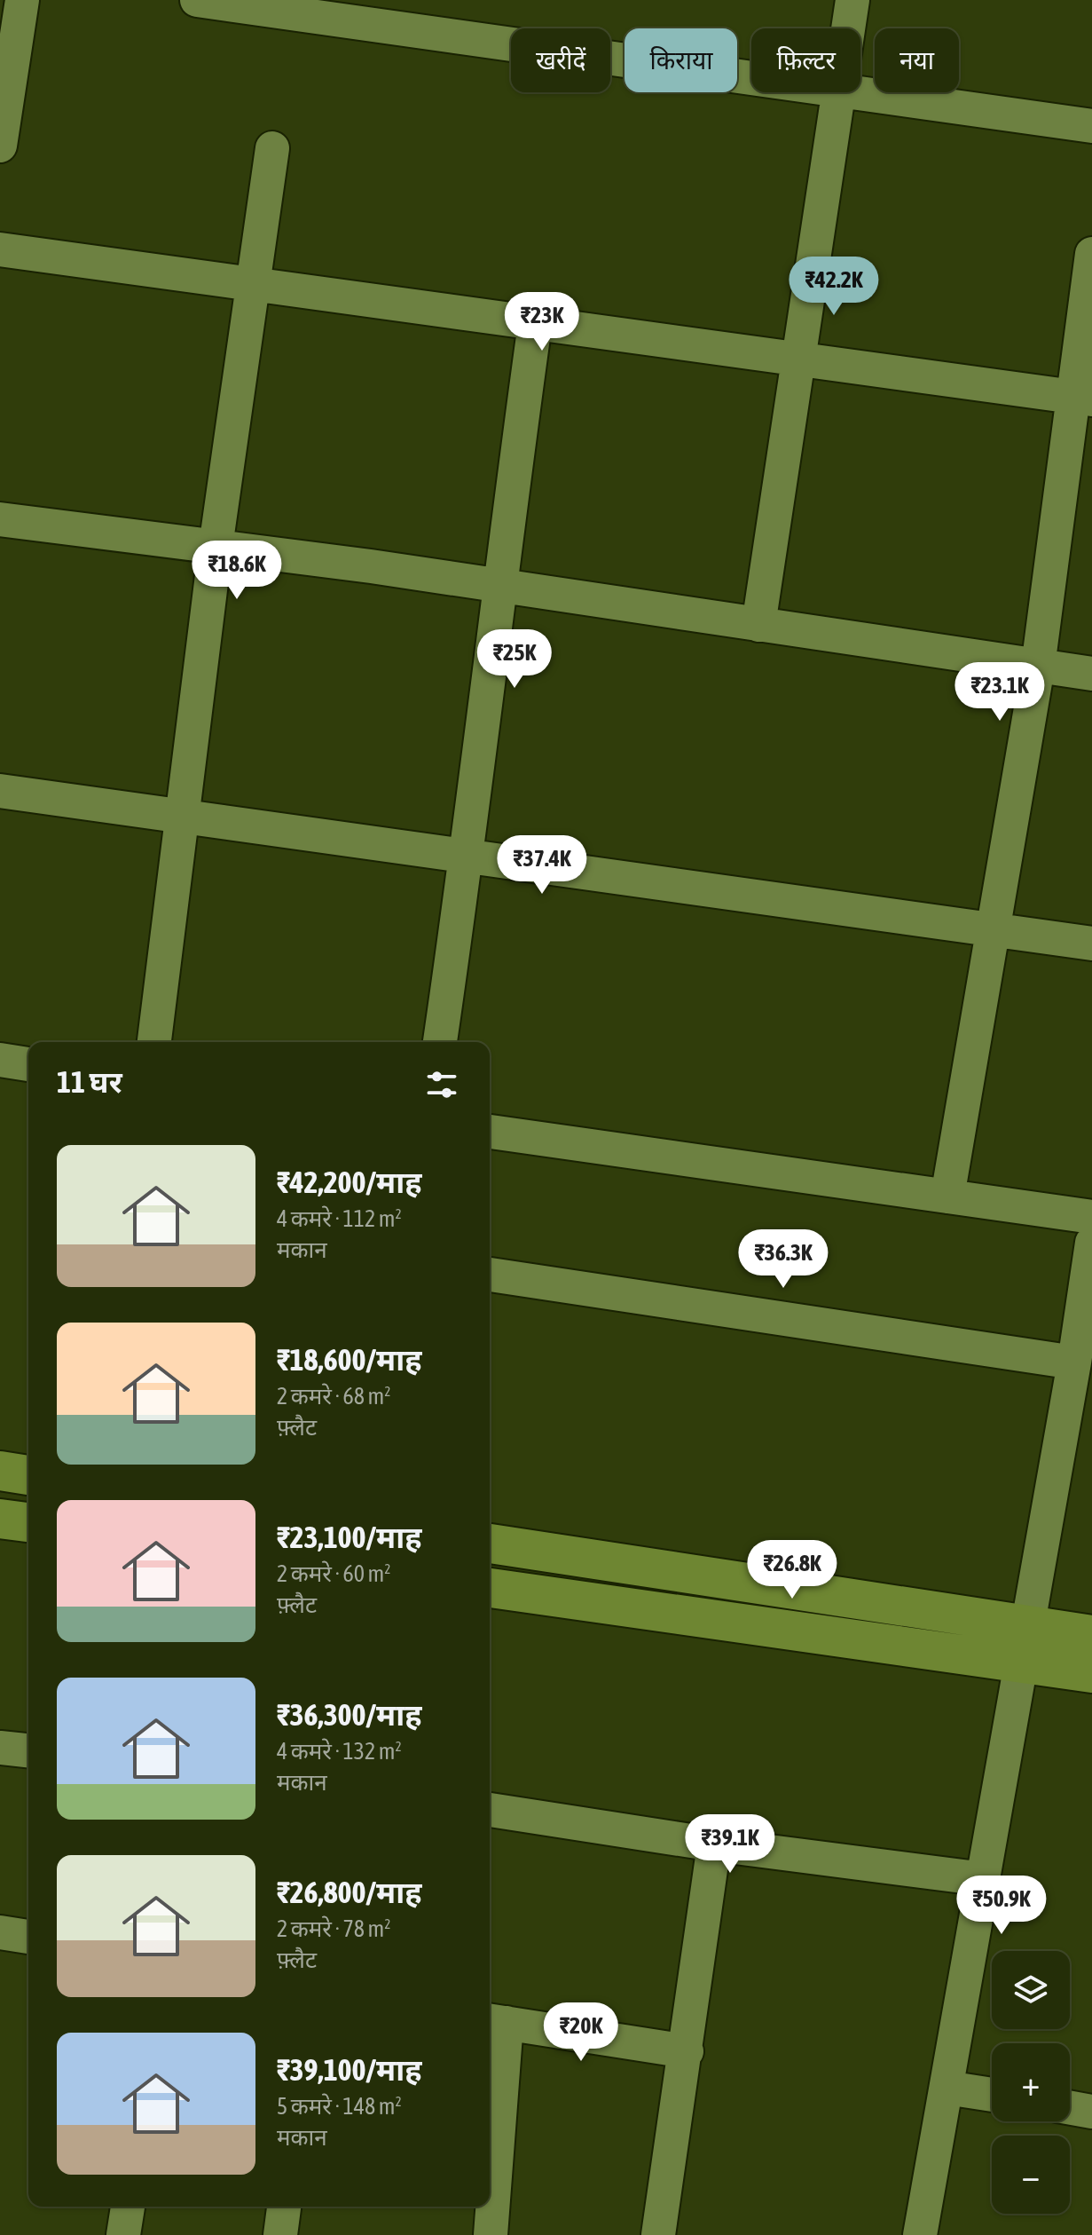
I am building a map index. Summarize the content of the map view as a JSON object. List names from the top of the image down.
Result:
{
  "page": {
    "chip": [
      "खरीदें",
      "किराया",
      "फ़िल्टर",
      "नया"
    ],
    "price": [
      "₹42.2K",
      "₹23K",
      "₹18.6K",
      "₹25K",
      "₹23.1K",
      "₹37.4K",
      "₹36.3K",
      "₹26.8K",
      "₹39.1K",
      "₹50.9K",
      "₹20K"
    ],
    "heading": "11 घर",
    "list": [
      {
        "name": "₹42,200/माह",
        "note": "4 कमरे · 112 m² · मकान"
      },
      {
        "name": "₹18,600/माह",
        "note": "2 कमरे · 68 m² · फ़्लैट"
      },
      {
        "name": "₹23,100/माह",
        "note": "2 कमरे · 60 m² · फ़्लैट"
      },
      {
        "name": "₹36,300/माह",
        "note": "4 कमरे · 132 m² · मकान"
      },
      {
        "name": "₹26,800/माह",
        "note": "2 कमरे · 78 m² · फ़्लैट"
      },
      {
        "name": "₹39,100/माह",
        "note": "5 कमरे · 148 m² · मकान"
      }
    ],
    "map_buttons": ["+", "−"]
  }
}
